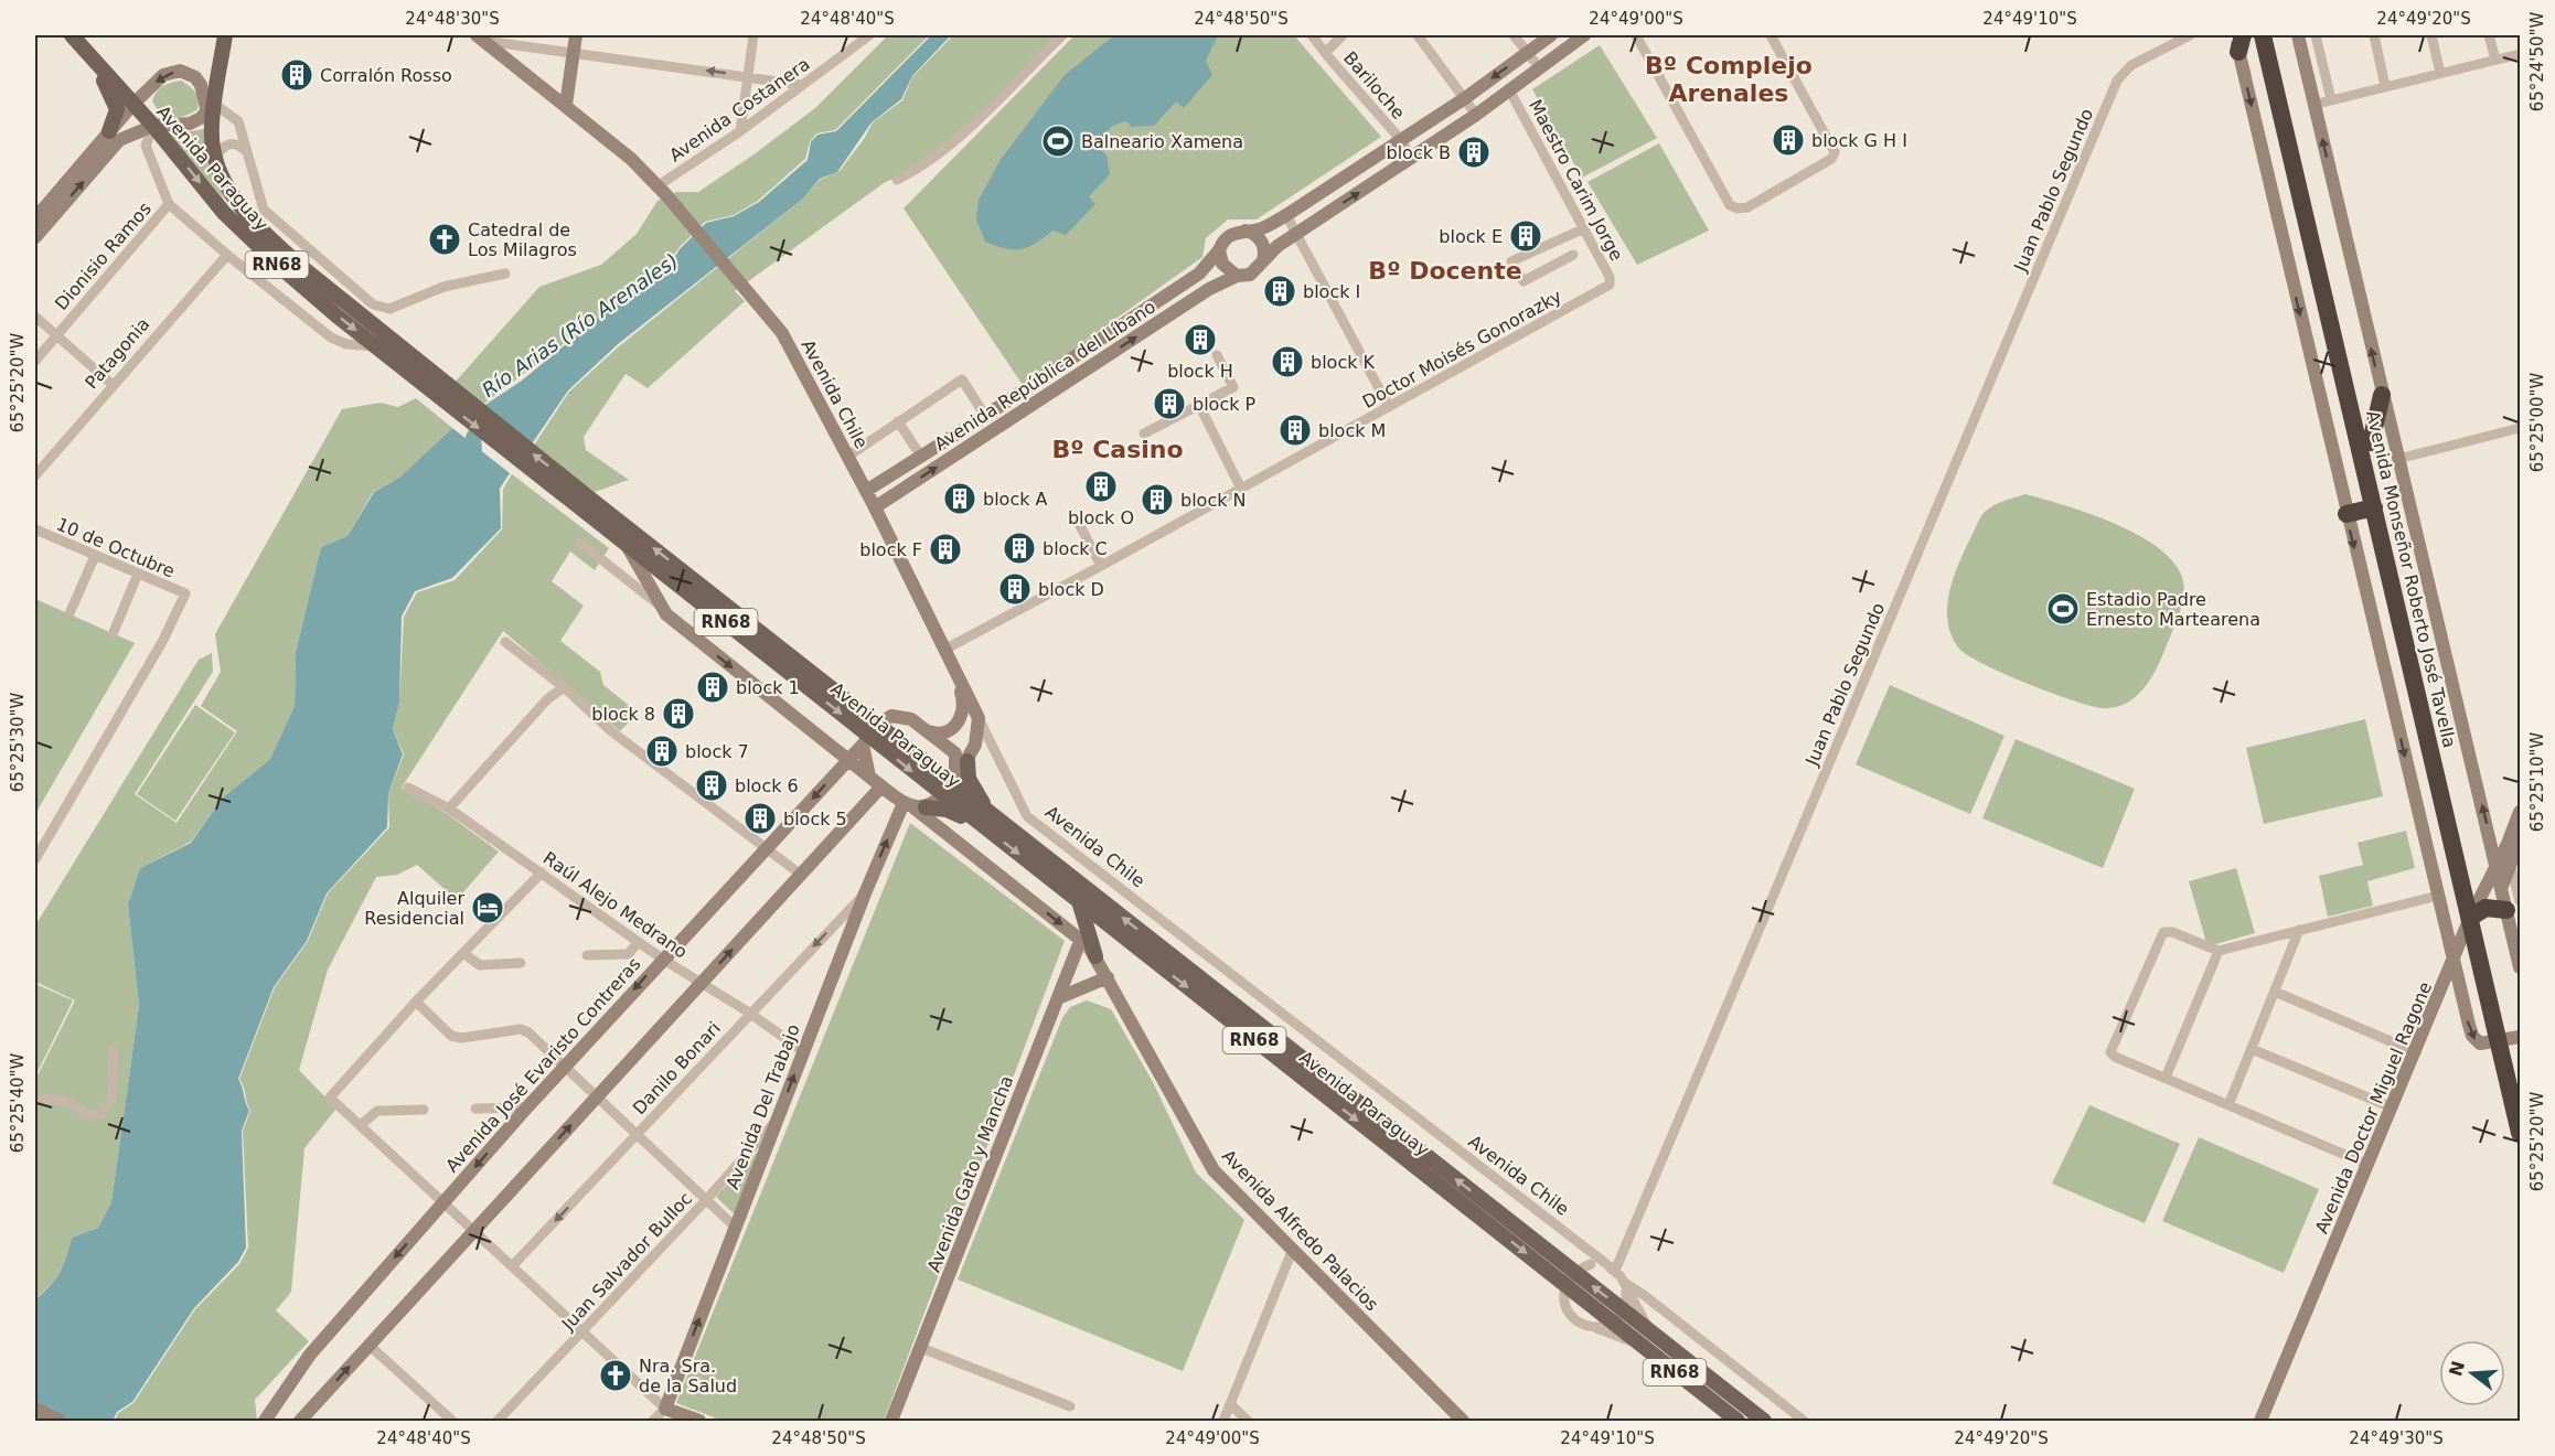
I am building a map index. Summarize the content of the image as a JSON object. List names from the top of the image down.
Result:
{
  "streets": {
    "highway": ["Avenida Monseñor Roberto José Tavella"],
    "main road": ["Avenida Paraguay", "RN68"],
    "street": [
      "Bariloche",
      "Avenida Costanera",
      "Maestro Carim Jorge",
      "Juan Pablo Segundo",
      "Dionisio Ramos",
      "Doctor Moisés Gonorazky",
      "Patagonia",
      "Avenida República del Líbano",
      "Avenida Chile",
      "10 de Octubre",
      "Raúl Alejo Medrano",
      "Avenida José Evaristo Contreras",
      "Danilo Bonari",
      "Avenida Del Trabajo",
      "Avenida Doctor Miguel Ragone",
      "Avenida Gato y Mancha",
      "Avenida Alfredo Palacios",
      "Juan Salvador Bulloc"
    ]
  },
  "crossings": [
    ["Avenida Costanera", "Avenida Chile"],
    ["Avenida Paraguay", "Avenida José Evaristo Contreras"],
    ["Maestro Carim Jorge", "Doctor Moisés Gonorazky"],
    ["Juan Pablo Segundo", "Avenida Chile"],
    ["Doctor Moisés Gonorazky", "Avenida Chile"],
    ["Avenida República del Líbano", "Avenida Chile"],
    ["Avenida Monseñor Roberto José Tavella", "Avenida Doctor Miguel Ragone"],
    ["Raúl Alejo Medrano", "Avenida José Evaristo Contreras"],
    ["Raúl Alejo Medrano", "Danilo Bonari"],
    ["Raúl Alejo Medrano", "Avenida Del Trabajo"],
    ["Danilo Bonari", "Avenida Del Trabajo"],
    ["Avenida Del Trabajo", "Juan Salvador Bulloc"]
  ],
  "one_way": ["Avenida Del Trabajo"],
  "districts": ["Bº Complejo Arenales", "Bº Docente", "Bº Casino"],
  "water": ["Río Arias (Río Arenales)"],
  "places": {
    "building": [
      "Corralón Rosso",
      "block G H I",
      "block B",
      "block E",
      "block I",
      "block H",
      "block K",
      "block P",
      "block M",
      "block O",
      "block A",
      "block N",
      "block C",
      "block F",
      "block D",
      "block 1",
      "block 8",
      "block 7",
      "block 6",
      "block 5"
    ],
    "sports": ["Balneario Xamena", "Estadio Padre Ernesto Martearena"],
    "church": ["Catedral de Los Milagros", "Nra. Sra. de la Salud"],
    "hotel": ["Alquiler Residencial"]
  },
  "north": "left",
  "coordinates": [
    "24°48'30\"S",
    "24°48'40\"S",
    "24°48'50\"S",
    "24°49'00\"S",
    "24°49'10\"S",
    "24°49'20\"S",
    "65°24'50\"W",
    "65°25'20\"W",
    "65°25'00\"W",
    "65°25'30\"W",
    "65°25'10\"W",
    "65°25'40\"W",
    "24°49'30\"S"
  ]
}
